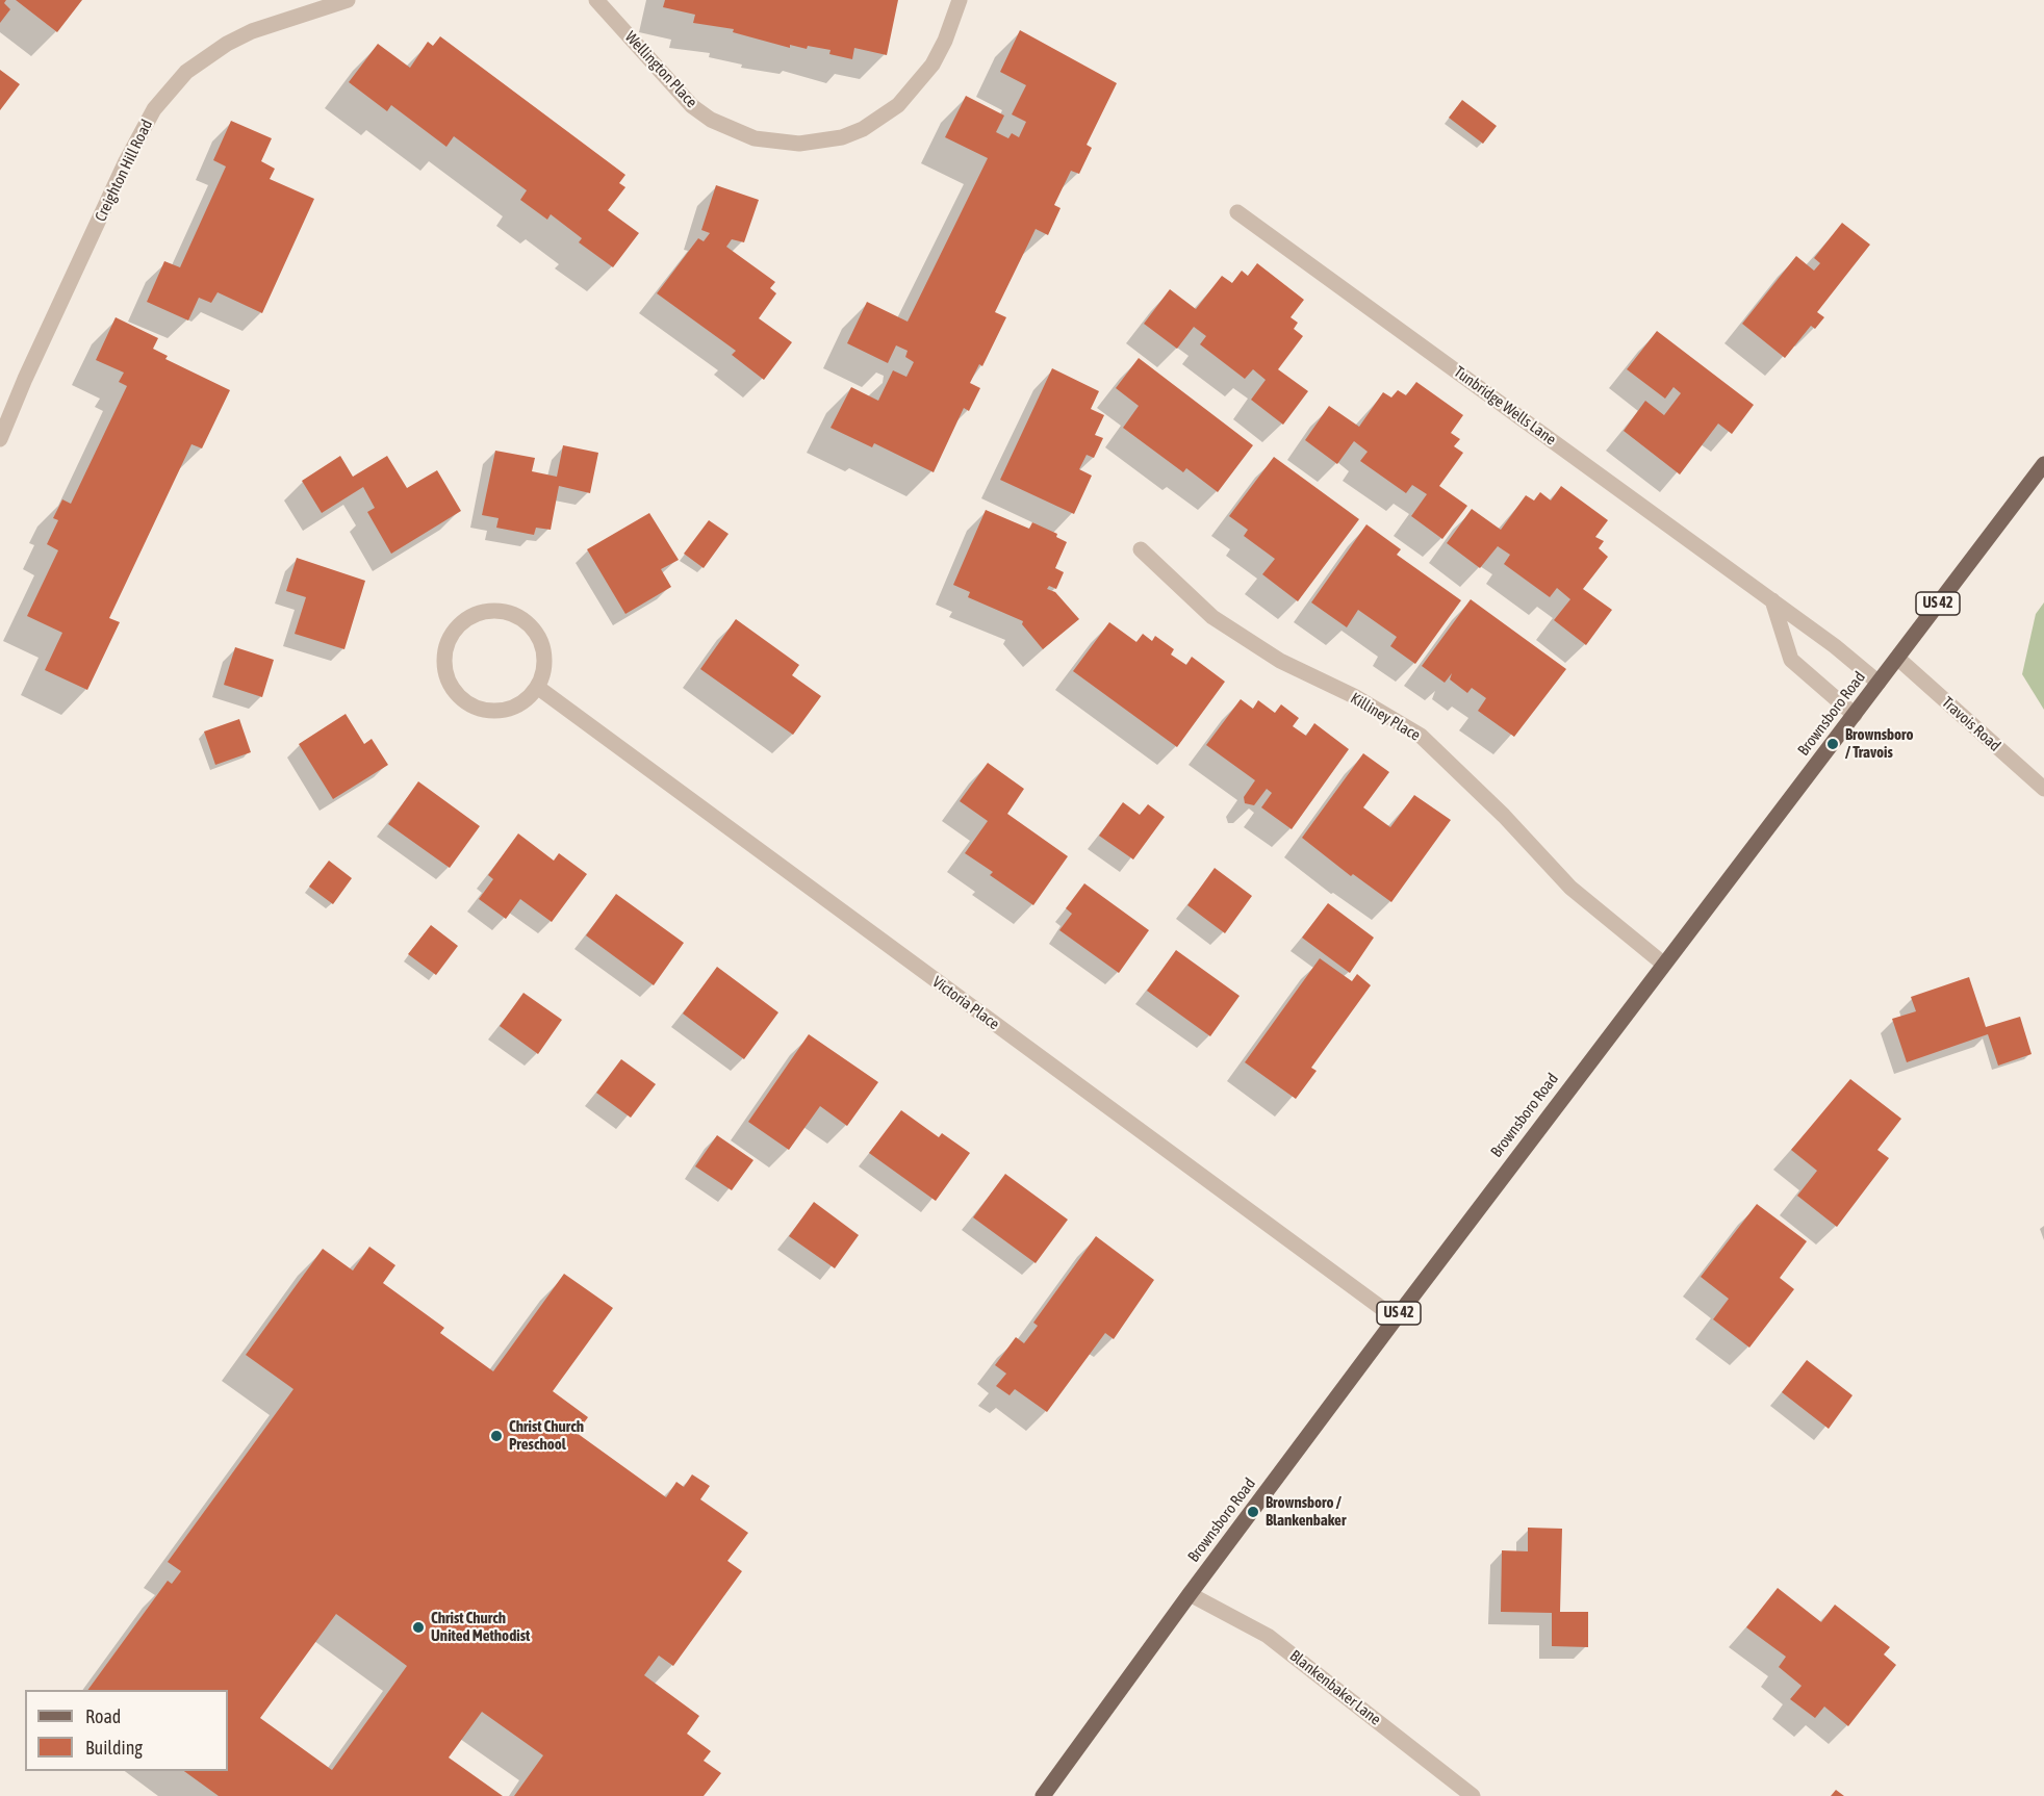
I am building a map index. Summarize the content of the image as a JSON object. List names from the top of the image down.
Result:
{
  "streets": {
    "main road": ["US 42", "Brownsboro Road"],
    "street": [
      "Wellington Place",
      "Creighton Hill Road",
      "Tunbridge Wells Lane",
      "Killiney Place",
      "Travois Road",
      "Victoria Place",
      "Blankenbaker Lane"
    ]
  },
  "crossings": [
    ["Tunbridge Wells Lane", "Brownsboro Road"],
    ["Brownsboro Road", "Killiney Place"],
    ["Brownsboro Road", "Travois Road"],
    ["Brownsboro Road", "Victoria Place"],
    ["Brownsboro Road", "Blankenbaker Lane"]
  ],
  "places": [
    "Brownsboro / Travois",
    "Christ Church Preschool",
    "Brownsboro / Blankenbaker",
    "Christ Church United Methodist"
  ],
  "legend": ["Road", "Building"]
}
